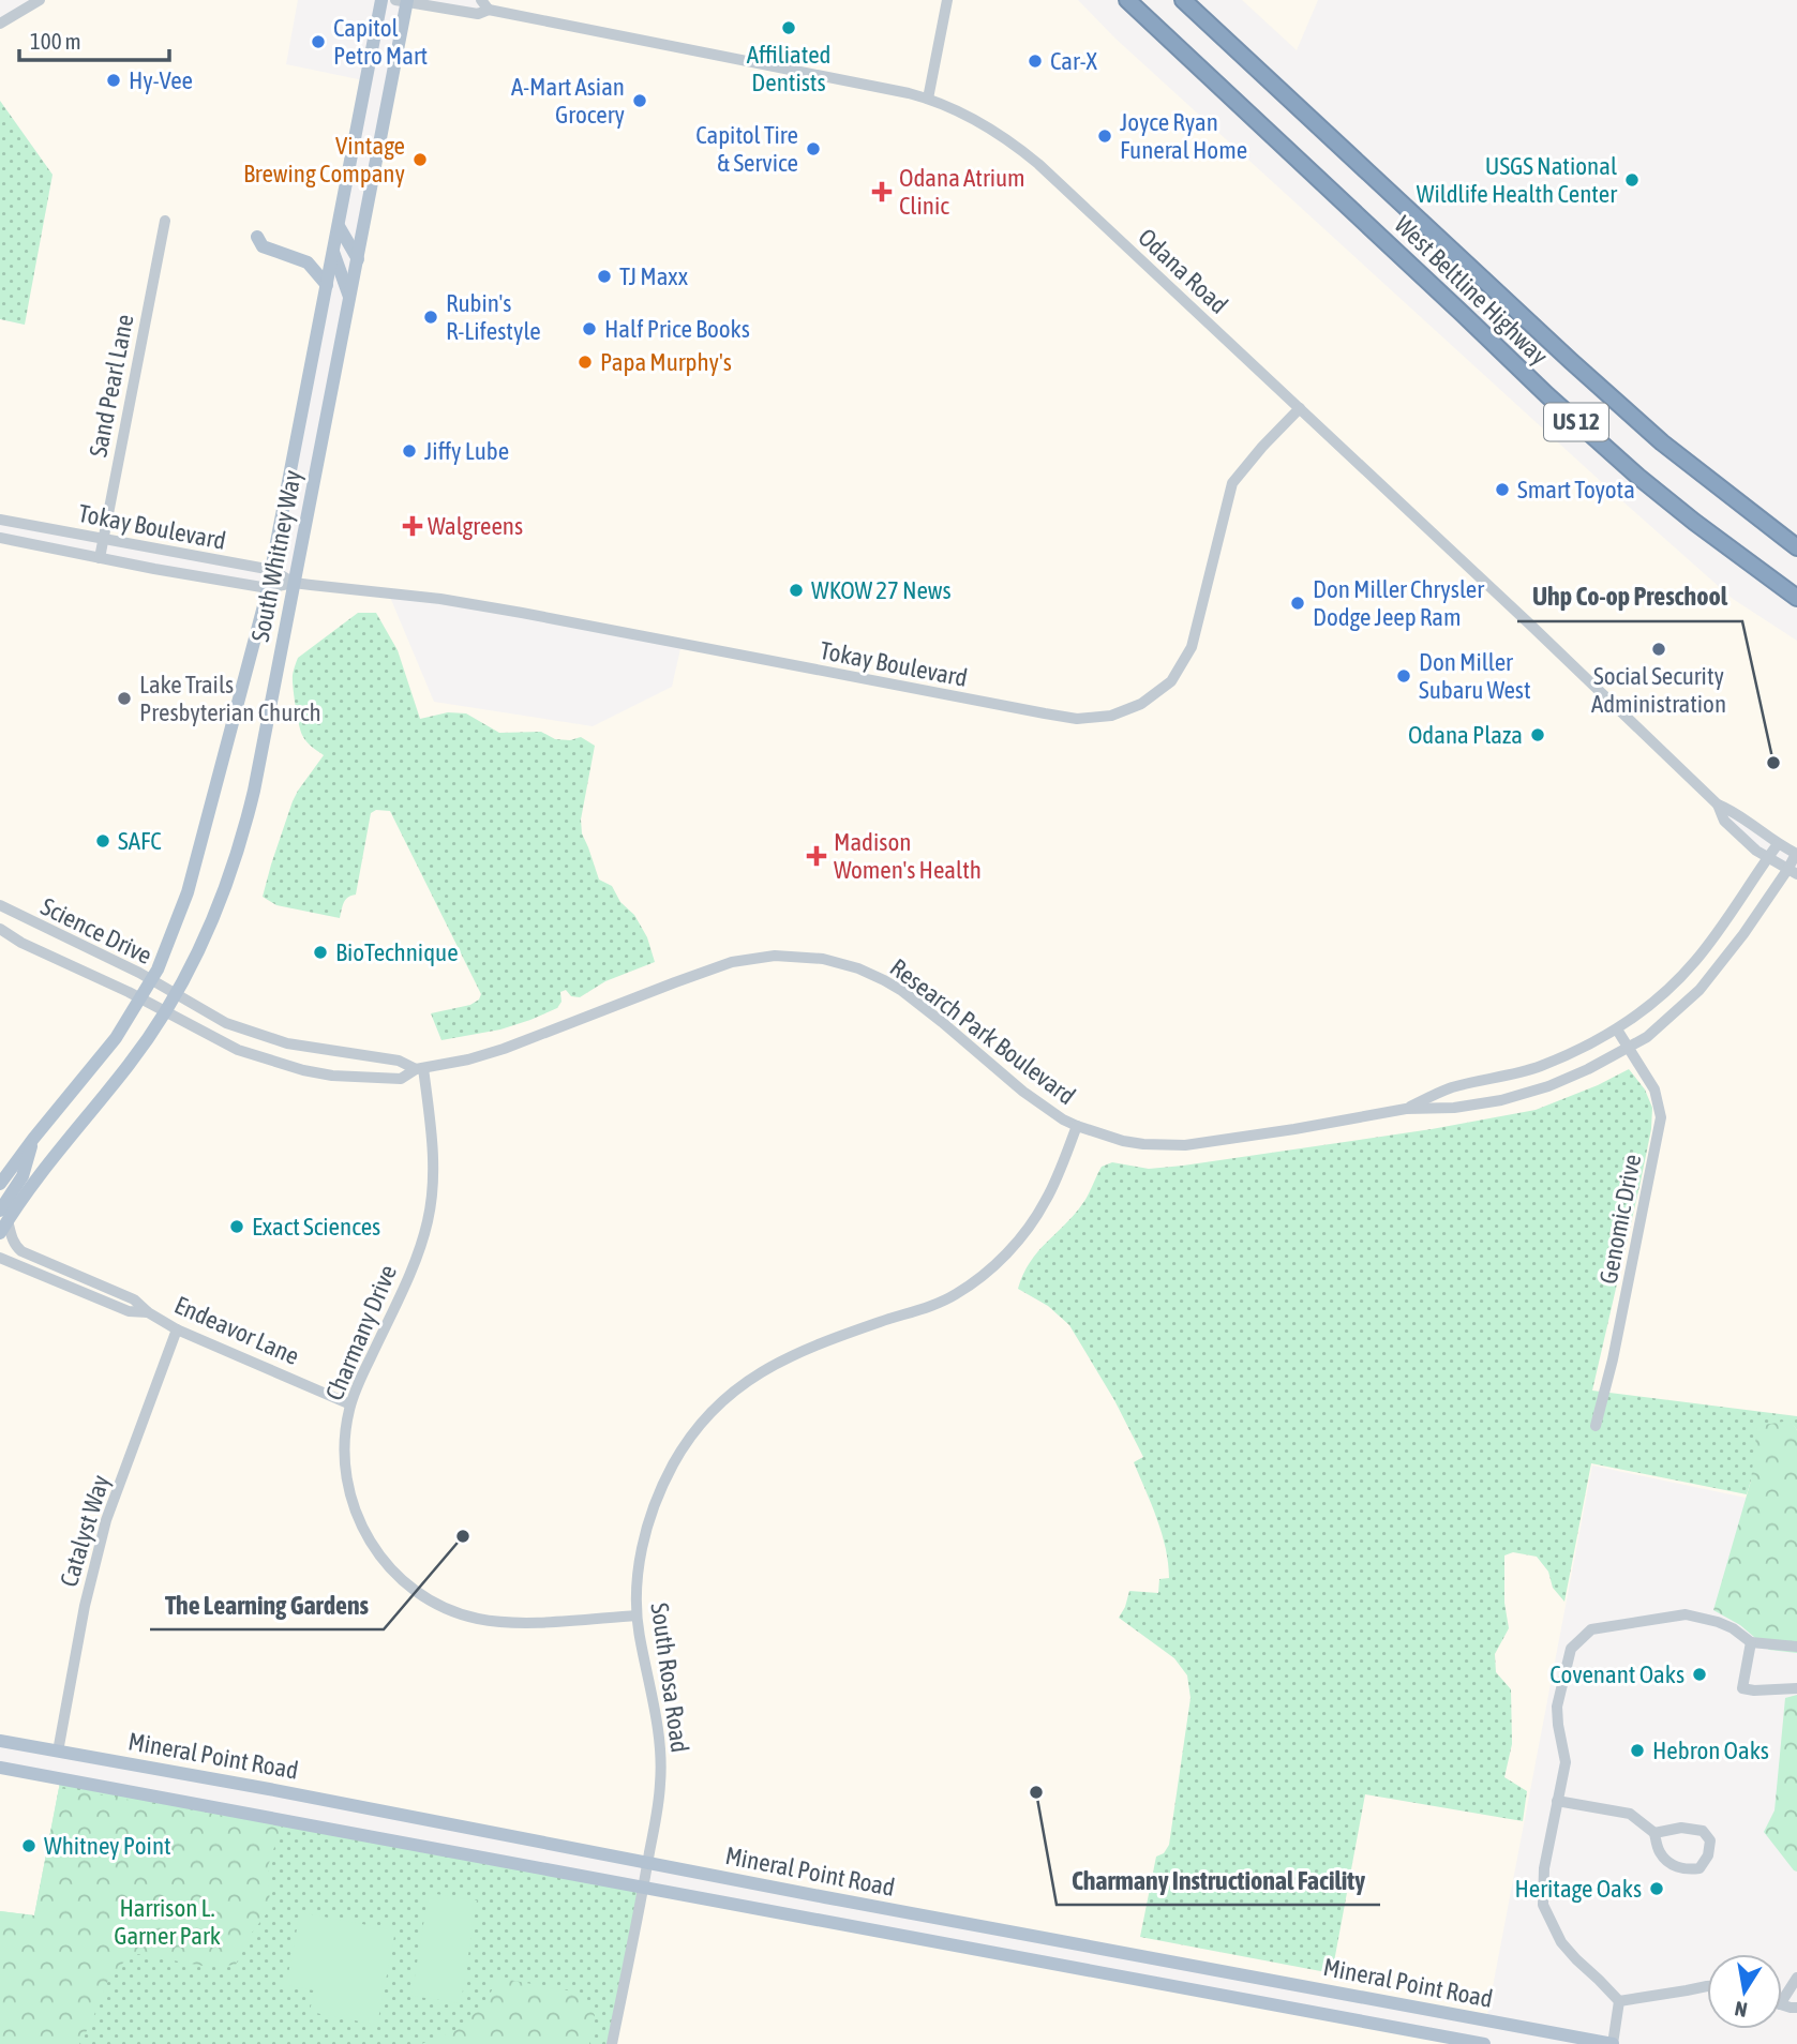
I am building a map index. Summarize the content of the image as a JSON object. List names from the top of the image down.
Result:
{
  "streets": {
    "highway": ["West Beltline Highway", "US 12"],
    "main road": ["South Whitney Way", "Mineral Point Road"],
    "street": [
      "Odana Road",
      "Sand Pearl Lane",
      "Tokay Boulevard",
      "Science Drive",
      "Research Park Boulevard",
      "Genomic Drive",
      "Endeavor Lane",
      "Charmany Drive",
      "Catalyst Way",
      "South Rosa Road"
    ]
  },
  "crossings": [
    ["Odana Road", "Tokay Boulevard"],
    ["Odana Road", "South Whitney Way"],
    ["Odana Road", "Research Park Boulevard"],
    ["Sand Pearl Lane", "Tokay Boulevard"],
    ["Tokay Boulevard", "South Whitney Way"],
    ["South Whitney Way", "Science Drive"],
    ["South Whitney Way", "Research Park Boulevard"],
    ["South Whitney Way", "Endeavor Lane"],
    ["Science Drive", "Research Park Boulevard"],
    ["Research Park Boulevard", "Genomic Drive"],
    ["Research Park Boulevard", "Charmany Drive"],
    ["Research Park Boulevard", "South Rosa Road"],
    ["Endeavor Lane", "Charmany Drive"],
    ["Endeavor Lane", "Catalyst Way"],
    ["Charmany Drive", "South Rosa Road"],
    ["Catalyst Way", "Mineral Point Road"],
    ["South Rosa Road", "Mineral Point Road"]
  ],
  "parks": ["Harrison L. Garner Park"],
  "places": {
    "other": [
      "Affiliated Dentists",
      "Capitol Petro Mart",
      "Car-X",
      "Hy-Vee",
      "A-Mart Asian Grocery",
      "Joyce Ryan Funeral Home",
      "Capitol Tire & Service",
      "Vintage Brewing Company",
      "USGS National Wildlife Health Center",
      "TJ Maxx",
      "Rubin's R-Lifestyle",
      "Half Price Books",
      "Papa Murphy's",
      "Jiffy Lube",
      "Smart Toyota",
      "WKOW 27 News",
      "Don Miller Chrysler Dodge Jeep Ram",
      "Social Security Administration",
      "Don Miller Subaru West",
      "Lake Trails Presbyterian Church",
      "Odana Plaza",
      "Uhp Co-op Preschool",
      "SAFC",
      "BioTechnique",
      "Exact Sciences",
      "The Learning Gardens",
      "Covenant Oaks",
      "Hebron Oaks",
      "Charmany Instructional Facility",
      "Whitney Point",
      "Heritage Oaks"
    ],
    "health": ["Odana Atrium Clinic", "Walgreens", "Madison Women's Health"]
  },
  "scale_bar": "100 m",
  "north": "bottom"
}
